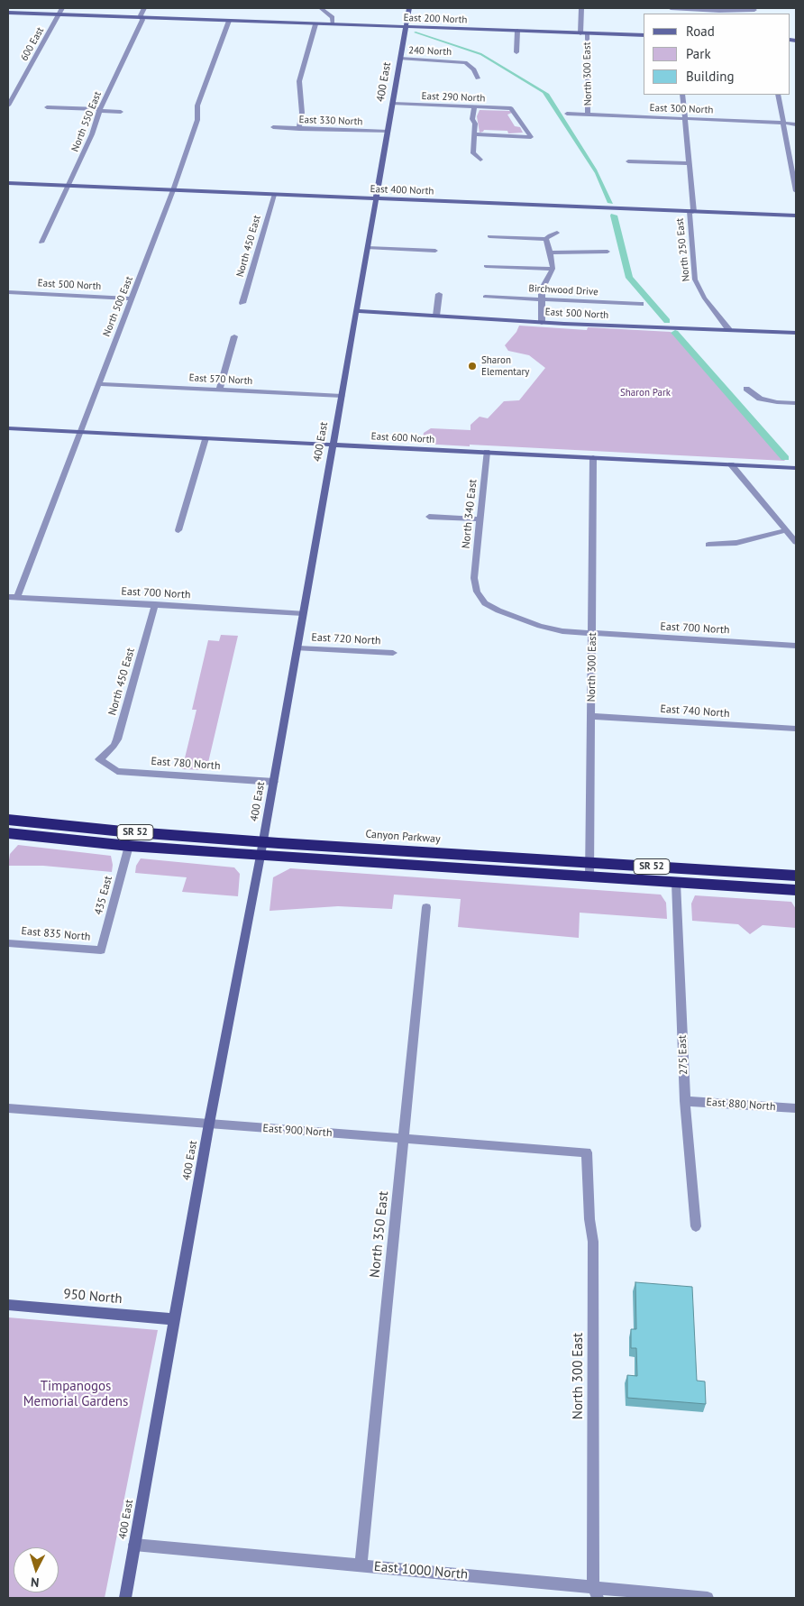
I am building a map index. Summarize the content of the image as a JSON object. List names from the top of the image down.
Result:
{
  "streets": {
    "highway": ["SR 52", "Canyon Parkway"],
    "street": [
      "East 200 North",
      "600 East",
      "240 North",
      "North 300 East",
      "400 East",
      "East 290 North",
      "East 300 North",
      "East 330 North",
      "North 550 East",
      "East 400 North",
      "North 450 East",
      "North 250 East",
      "East 500 North",
      "Birchwood Drive",
      "North 500 East",
      "East 570 North",
      "East 600 North",
      "North 340 East",
      "East 700 North",
      "East 720 North",
      "East 740 North",
      "East 780 North",
      "435 East",
      "East 835 North",
      "275 East",
      "East 880 North",
      "East 900 North",
      "North 350 East",
      "950 North",
      "East 1000 North"
    ]
  },
  "crossings": [
    ["East 200 North", "600 East"],
    ["East 200 North", "North 300 East"],
    ["East 200 North", "400 East"],
    ["East 200 North", "North 550 East"],
    ["East 200 North", "North 500 East"],
    ["240 North", "400 East"],
    ["North 300 East", "East 300 North"],
    ["North 300 East", "East 600 North"],
    ["North 300 East", "East 700 North"],
    ["North 300 East", "East 740 North"],
    ["North 300 East", "Canyon Parkway"],
    ["North 300 East", "East 900 North"],
    ["North 300 East", "East 1000 North"],
    ["400 East", "East 290 North"],
    ["400 East", "East 330 North"],
    ["400 East", "East 400 North"],
    ["400 East", "East 500 North"],
    ["400 East", "East 570 North"],
    ["400 East", "East 600 North"],
    ["400 East", "East 700 North"],
    ["400 East", "East 720 North"],
    ["400 East", "East 780 North"],
    ["400 East", "Canyon Parkway"],
    ["400 East", "East 900 North"],
    ["400 East", "950 North"],
    ["400 East", "East 1000 North"],
    ["East 300 North", "North 250 East"],
    ["North 550 East", "East 400 North"],
    ["East 400 North", "North 450 East"],
    ["East 400 North", "North 250 East"],
    ["East 400 North", "North 500 East"],
    ["North 450 East", "East 700 North"],
    ["North 450 East", "East 780 North"],
    ["North 250 East", "East 500 North"],
    ["East 500 North", "North 500 East"],
    ["North 500 East", "East 570 North"],
    ["North 500 East", "East 600 North"],
    ["North 500 East", "East 700 North"],
    ["East 600 North", "North 340 East"],
    ["North 340 East", "East 700 North"],
    ["Canyon Parkway", "435 East"],
    ["Canyon Parkway", "275 East"],
    ["435 East", "East 835 North"],
    ["275 East", "East 880 North"],
    ["East 900 North", "North 350 East"],
    ["North 350 East", "East 1000 North"]
  ],
  "parks": ["Sharon Park", "Timpanogos Memorial Gardens"],
  "places": ["Sharon Elementary"],
  "legend": ["Road", "Park", "Building"],
  "north": "bottom"
}
